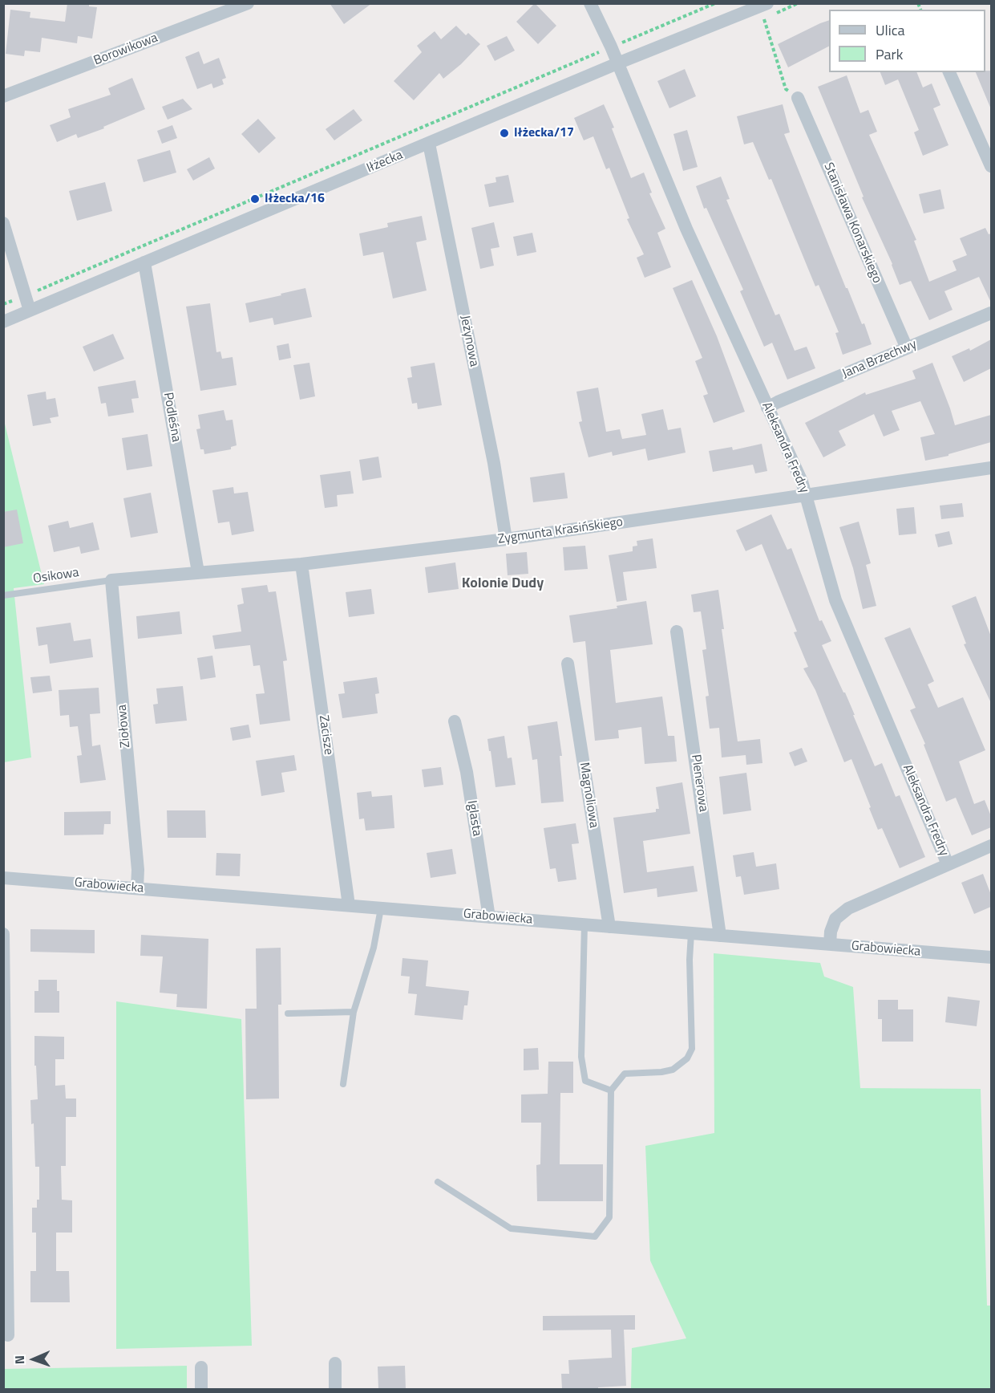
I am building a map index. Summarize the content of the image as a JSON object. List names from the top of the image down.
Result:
{
  "streets": {
    "street": [
      "Borowikowa",
      "Iłżecka",
      "Stanisława Konarskiego",
      "Jeżynowa",
      "Jana Brzechwy",
      "Podleśna",
      "Aleksandra Fredry",
      "Zygmunta Krasińskiego",
      "Ziołowa",
      "Zacisze",
      "Plenerowa",
      "Magnoliowa",
      "Iglasta",
      "Grabowiecka"
    ],
    "lane": ["Osikowa"]
  },
  "crossings": [
    ["Iłżecka", "Jeżynowa"],
    ["Iłżecka", "Podleśna"],
    ["Iłżecka", "Aleksandra Fredry"],
    ["Stanisława Konarskiego", "Jana Brzechwy"],
    ["Jeżynowa", "Zygmunta Krasińskiego"],
    ["Jana Brzechwy", "Aleksandra Fredry"],
    ["Podleśna", "Zygmunta Krasińskiego"],
    ["Aleksandra Fredry", "Zygmunta Krasińskiego"],
    ["Zygmunta Krasińskiego", "Osikowa"],
    ["Zygmunta Krasińskiego", "Ziołowa"],
    ["Zygmunta Krasińskiego", "Zacisze"],
    ["Osikowa", "Ziołowa"],
    ["Ziołowa", "Grabowiecka"],
    ["Zacisze", "Grabowiecka"],
    ["Plenerowa", "Grabowiecka"],
    ["Magnoliowa", "Grabowiecka"],
    ["Iglasta", "Grabowiecka"]
  ],
  "districts": ["Kolonie Dudy"],
  "places": ["Iłżecka/17", "Iłżecka/16"],
  "legend": ["Ulica", "Park"],
  "north": "left"
}
